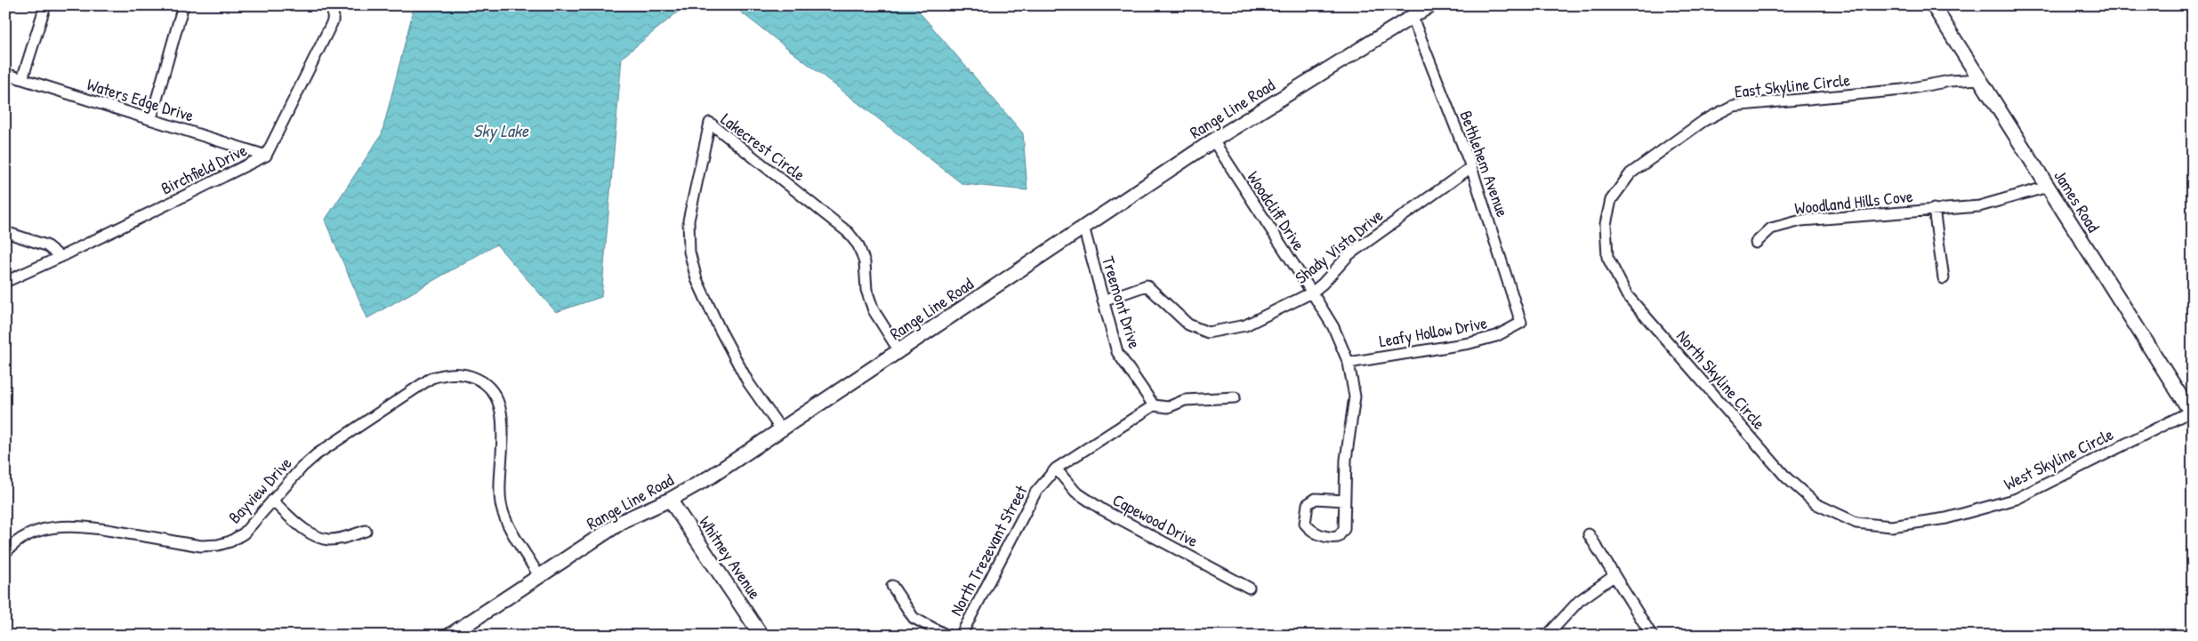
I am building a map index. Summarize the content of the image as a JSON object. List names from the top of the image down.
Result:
{
  "streets": {
    "main road": ["Range Line Road", "James Road", "Whitney Avenue"],
    "street": [
      "East Skyline Circle",
      "Waters Edge Drive",
      "Lakecrest Circle",
      "Bethlehem Avenue",
      "Birchfield Drive",
      "Woodland Hills Cove",
      "Woodcliff Drive",
      "Shady Vista Drive",
      "Treemont Drive",
      "Leafy Hollow Drive",
      "North Skyline Circle",
      "West Skyline Circle",
      "Bayview Drive",
      "Capewood Drive",
      "North Trezevant Street"
    ]
  },
  "crossings": [
    ["East Skyline Circle", "James Road"],
    ["East Skyline Circle", "North Skyline Circle"],
    ["Waters Edge Drive", "Birchfield Drive"],
    ["Range Line Road", "Lakecrest Circle"],
    ["Range Line Road", "Bethlehem Avenue"],
    ["Range Line Road", "Woodcliff Drive"],
    ["Range Line Road", "Treemont Drive"],
    ["Range Line Road", "Bayview Drive"],
    ["Range Line Road", "Whitney Avenue"],
    ["Bethlehem Avenue", "Shady Vista Drive"],
    ["Bethlehem Avenue", "Leafy Hollow Drive"],
    ["James Road", "Woodland Hills Cove"],
    ["James Road", "West Skyline Circle"],
    ["Woodcliff Drive", "Shady Vista Drive"],
    ["Woodcliff Drive", "Leafy Hollow Drive"],
    ["Shady Vista Drive", "Treemont Drive"],
    ["Treemont Drive", "North Trezevant Street"],
    ["North Skyline Circle", "West Skyline Circle"],
    ["Capewood Drive", "North Trezevant Street"]
  ],
  "water": ["Sky Lake"]
}
